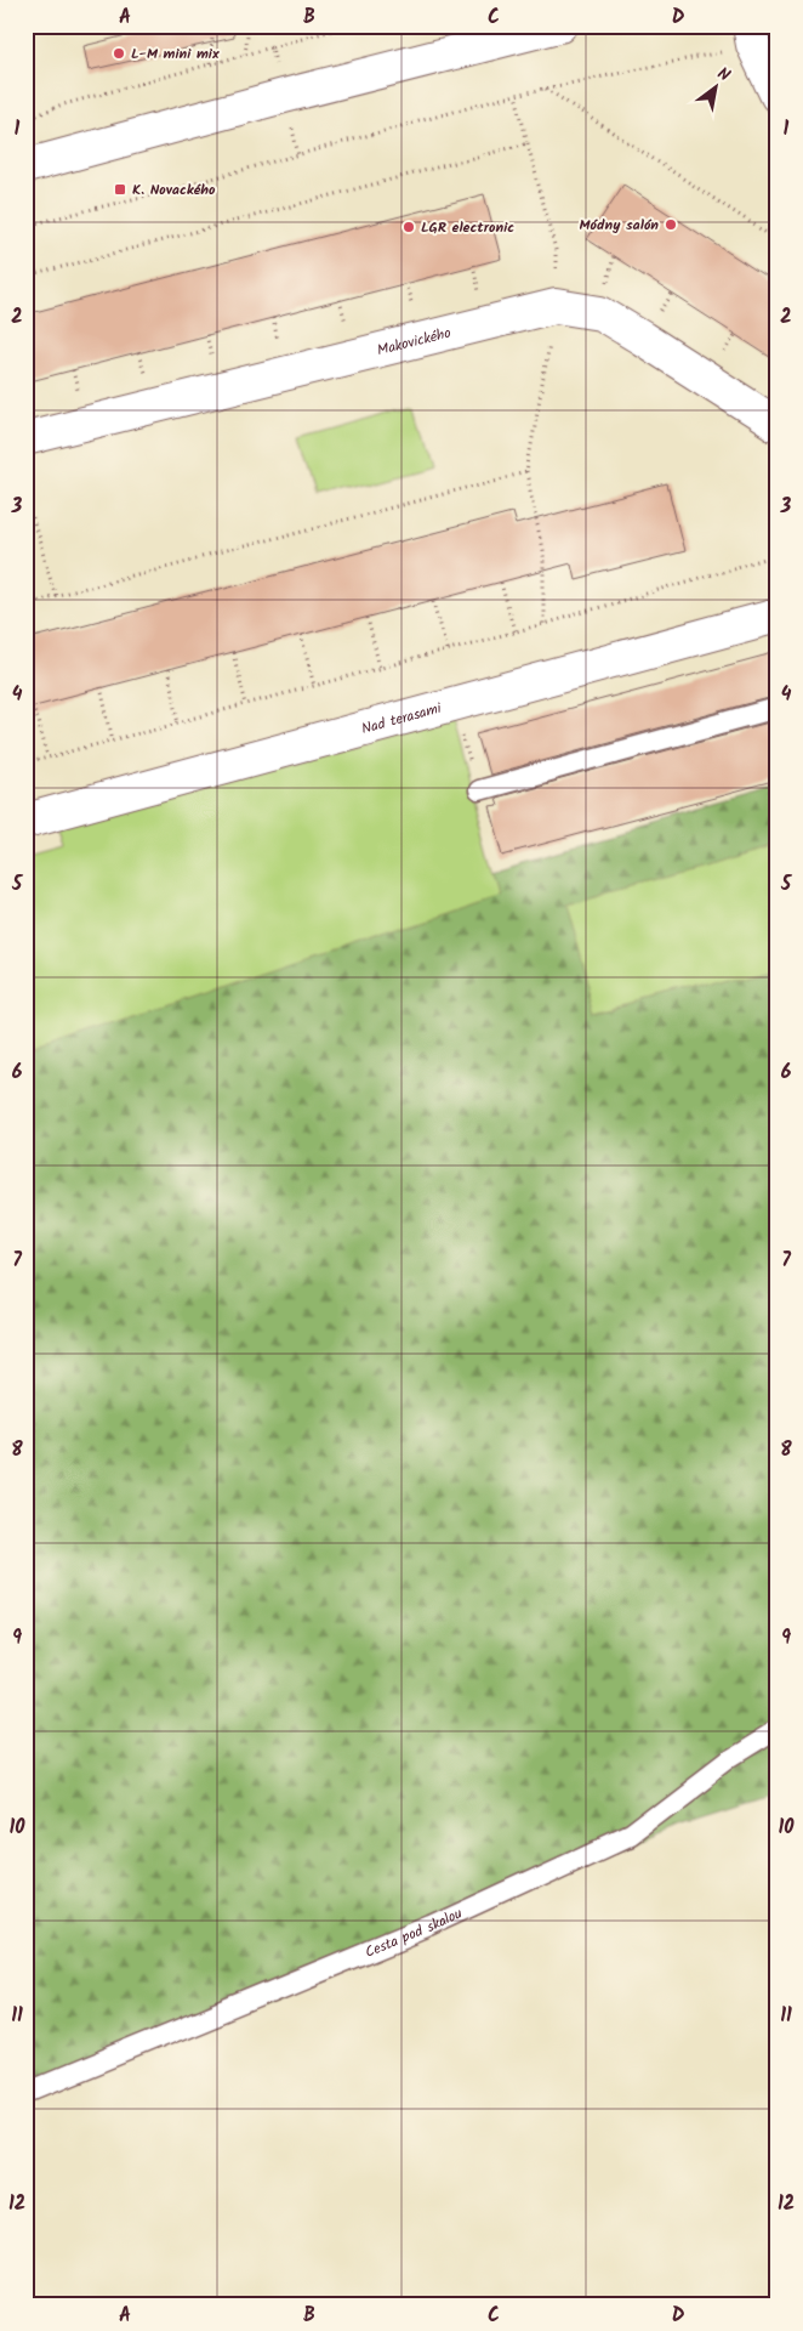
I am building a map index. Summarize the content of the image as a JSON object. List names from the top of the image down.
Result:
{
  "streets": {
    "street": ["Makovického", "Nad terasami"],
    "lane": ["Cesta pod skalou"]
  },
  "places": {
    "other": ["L-M mini mix", "Módny salón", "LGR electronic"],
    "transit": ["K. Novackého"]
  },
  "north": "top right",
  "grid": {
    "columns": [
      "A",
      "B",
      "C",
      "D"
    ],
    "rows": [
      "1",
      "2",
      "3",
      "4",
      "5",
      "6",
      "7",
      "8",
      "9",
      "10",
      "11",
      "12"
    ]
  }
}
